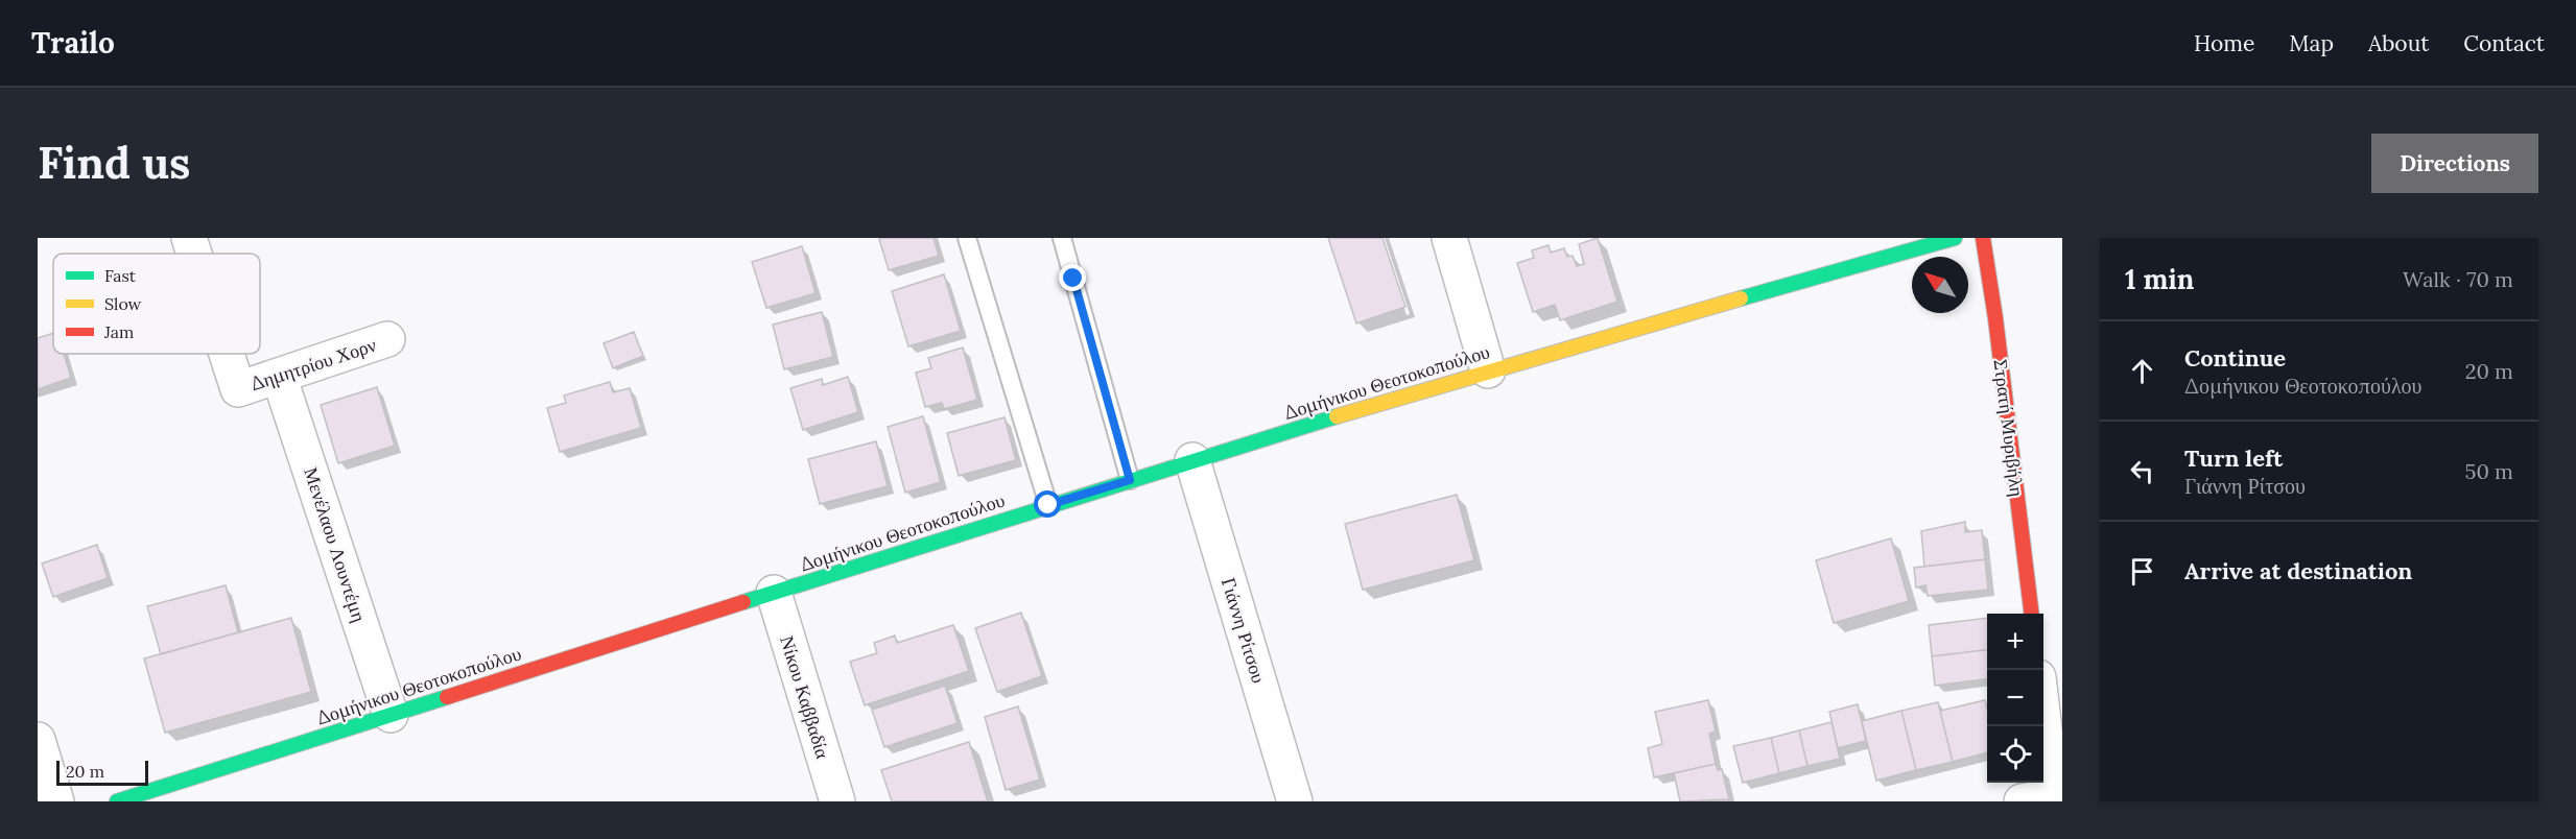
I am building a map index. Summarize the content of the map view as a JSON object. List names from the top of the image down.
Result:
{
  "streets": {
    "street": [
      "Δημητρίου Χορν",
      "Δομήνικου Θεοτοκοπούλου",
      "Στρατή Μυριβήλη",
      "Μενέλαου Λουντέμη",
      "Γιάννη Ρίτσου",
      "Νίκου Καββαδία"
    ]
  },
  "crossings": [
    ["Δημητρίου Χορν", "Μενέλαου Λουντέμη"],
    ["Δομήνικου Θεοτοκοπούλου", "Μενέλαου Λουντέμη"],
    ["Δομήνικου Θεοτοκοπούλου", "Γιάννη Ρίτσου"],
    ["Δομήνικου Θεοτοκοπούλου", "Νίκου Καββαδία"]
  ],
  "legend": ["Fast", "Slow", "Jam"],
  "scale_bar": "20 m",
  "north": "top left",
  "page": {
    "header": "Trailo",
    "nav": [
      "Home",
      "Map",
      "About",
      "Contact"
    ],
    "buttons": "Directions",
    "title": "Find us",
    "heading": ["1 min", "Walk · 70 m"],
    "list": [
      ["Continue", "Δομήνικου Θεοτοκοπούλου", "20 m"],
      ["Turn left", "Γιάννη Ρίτσου", "50 m"],
      "Arrive at destination"
    ],
    "map_buttons": ["+", "−"],
    "scale": "20 m"
  }
}
